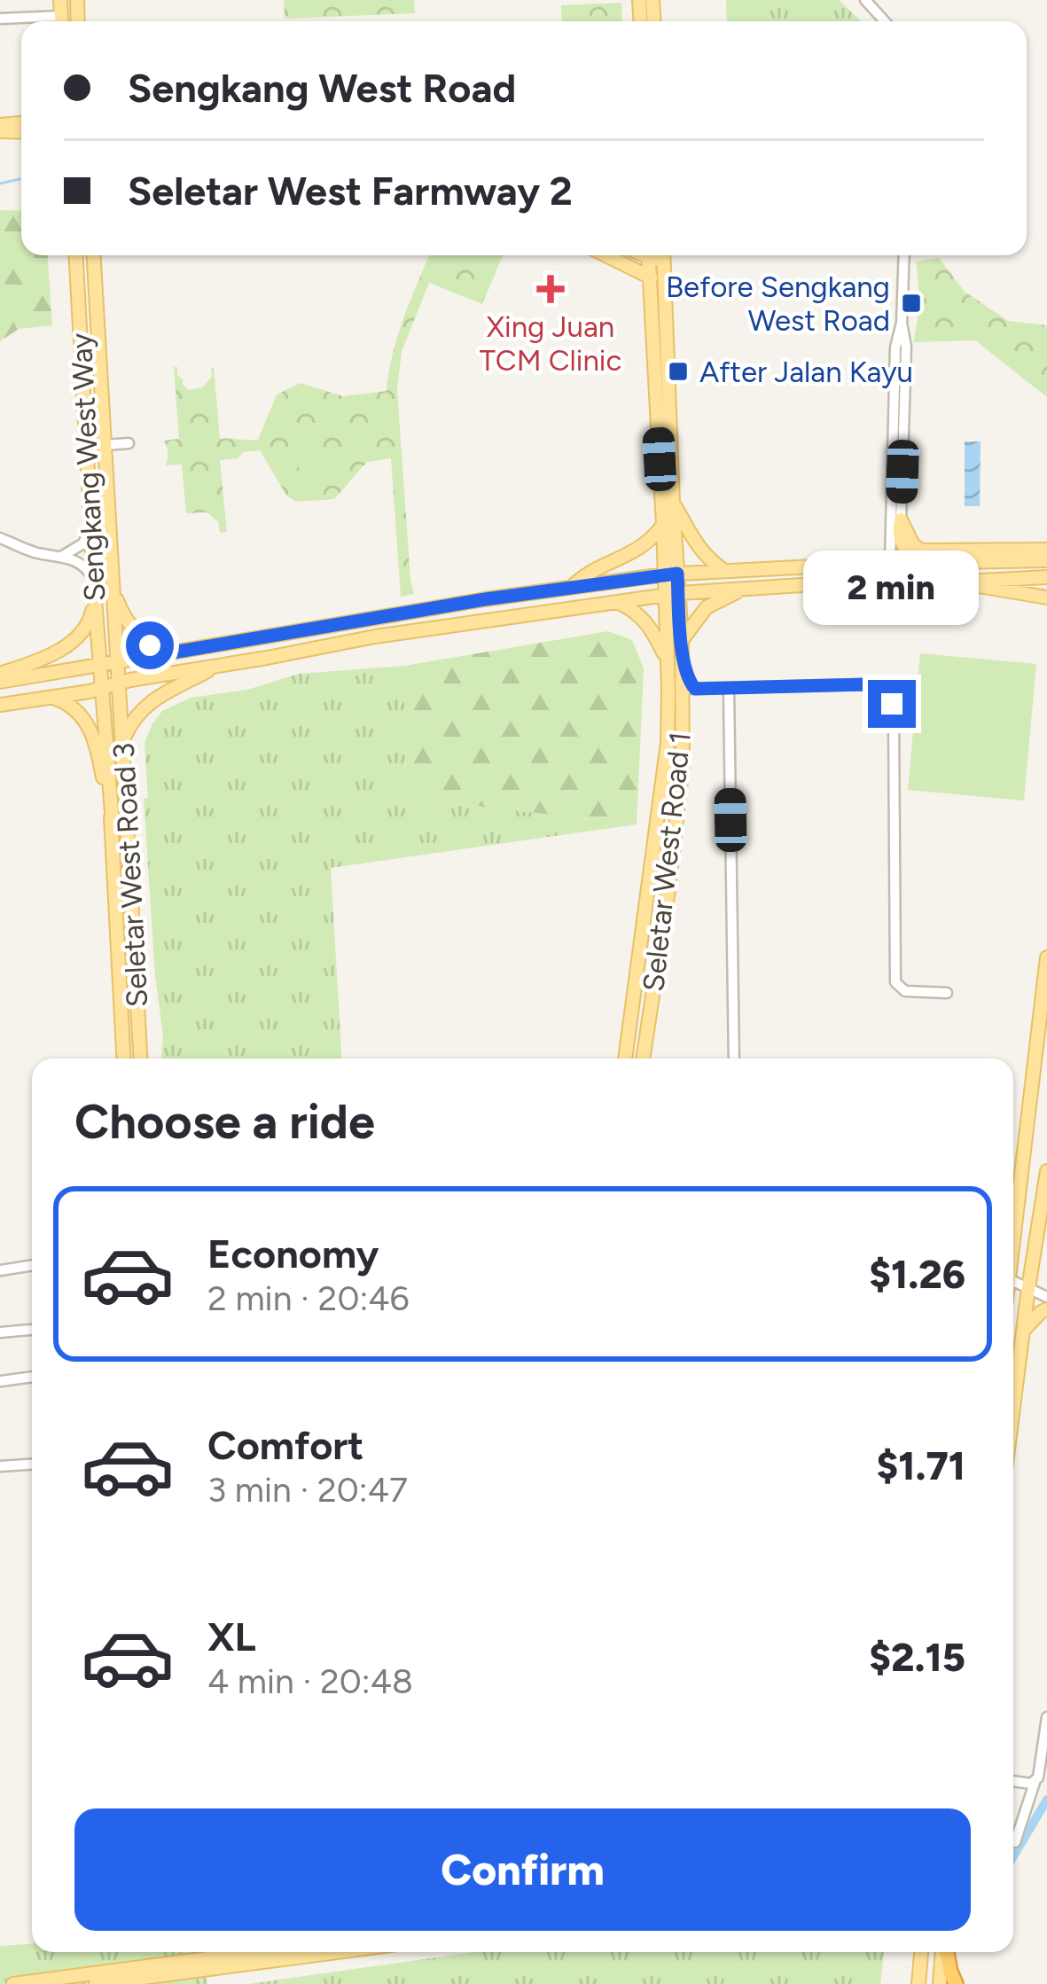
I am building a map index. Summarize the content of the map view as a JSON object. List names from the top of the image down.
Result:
{
  "streets": {
    "main road": ["Sengkang West Way", "Seletar West Road 1", "Seletar West Road 3"]
  },
  "crossings": [
    ["Sengkang West Way", "Seletar West Road 3"]
  ],
  "places": {
    "health": ["Xing Juan TCM Clinic"],
    "transit": ["Before Sengkang West Road", "After Jalan Kayu"]
  },
  "page": {
    "banner": ["Sengkang West Road", "Seletar West Farmway 2"],
    "bubble": "2 min",
    "heading": "Choose a ride",
    "list": [
      {
        "name": "Economy",
        "note": "2 min · 20:46",
        "value": "$1.26"
      },
      {
        "name": "Comfort",
        "note": "3 min · 20:47",
        "value": "$1.71"
      },
      {
        "name": "XL",
        "note": "4 min · 20:48",
        "value": "$2.15"
      }
    ],
    "buttons": "Confirm"
  }
}
